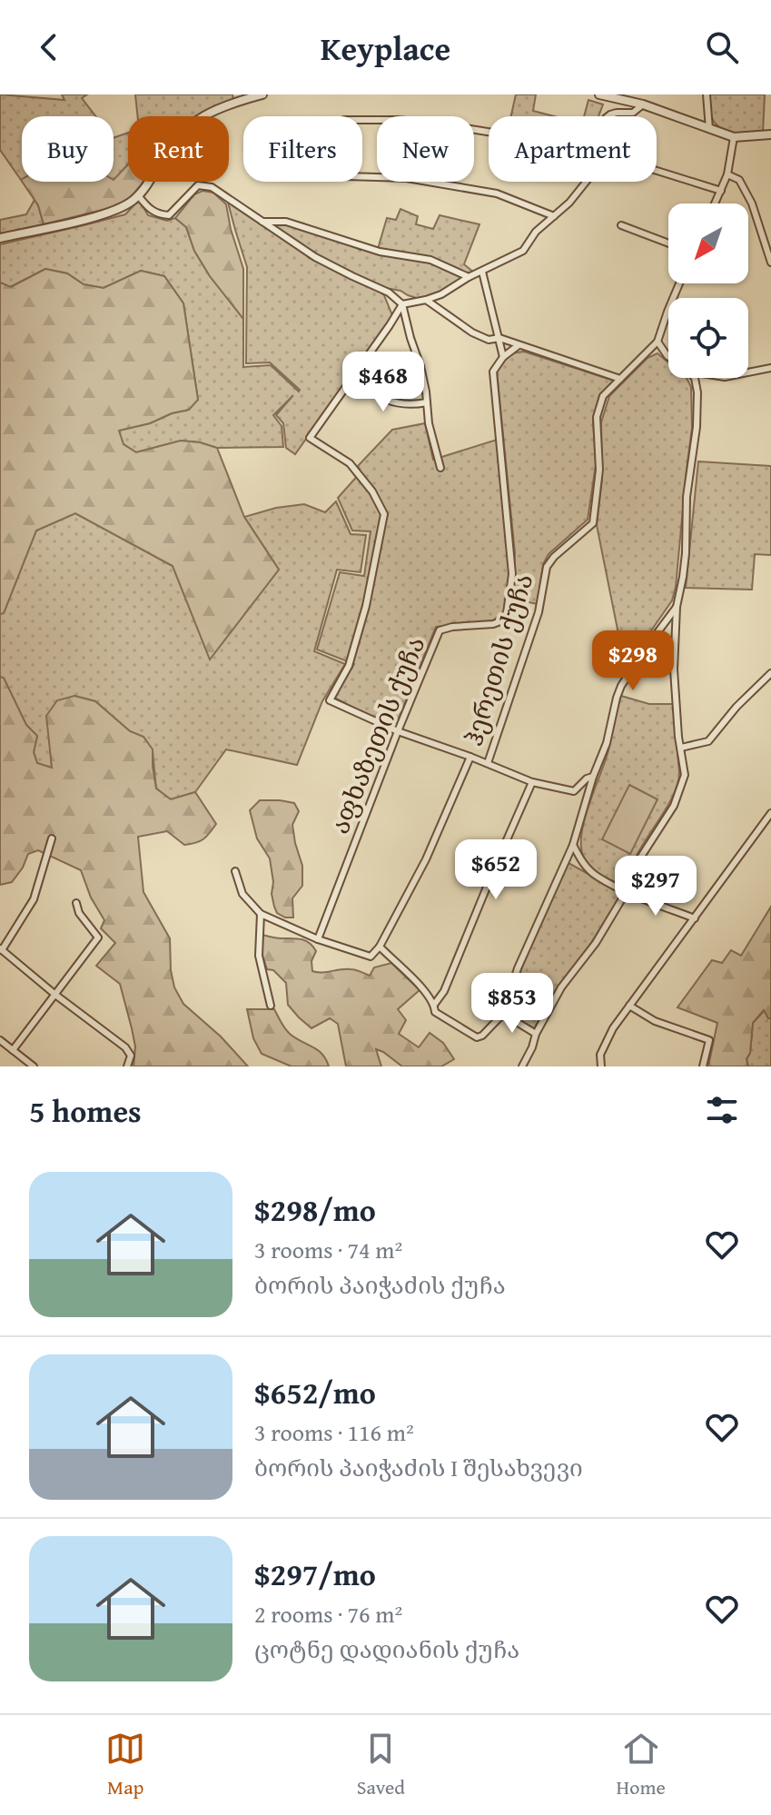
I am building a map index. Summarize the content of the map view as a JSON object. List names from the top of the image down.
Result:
{
  "streets": {
    "street": ["ჰერეთის ქუჩა", "აფხაზეთის ქუჩა"]
  },
  "north": "bottom left",
  "page": {
    "header": "Keyplace",
    "chip": [
      "Buy",
      "Rent",
      "Filters",
      "New",
      "Apartment"
    ],
    "price": [
      "$468",
      "$298",
      "$652",
      "$297",
      "$853"
    ],
    "heading": "5 homes",
    "list": [
      {
        "name": "$298/mo",
        "note": "3 rooms · 74 m² · ბორის პაიჭაძის ქუჩა"
      },
      {
        "name": "$652/mo",
        "note": "3 rooms · 116 m² · ბორის პაიჭაძის I შესახვევი"
      },
      {
        "name": "$297/mo",
        "note": "2 rooms · 76 m² · ცოტნე დადიანის ქუჩა"
      }
    ],
    "tabs": ["Map", "Saved", "Home"]
  }
}
